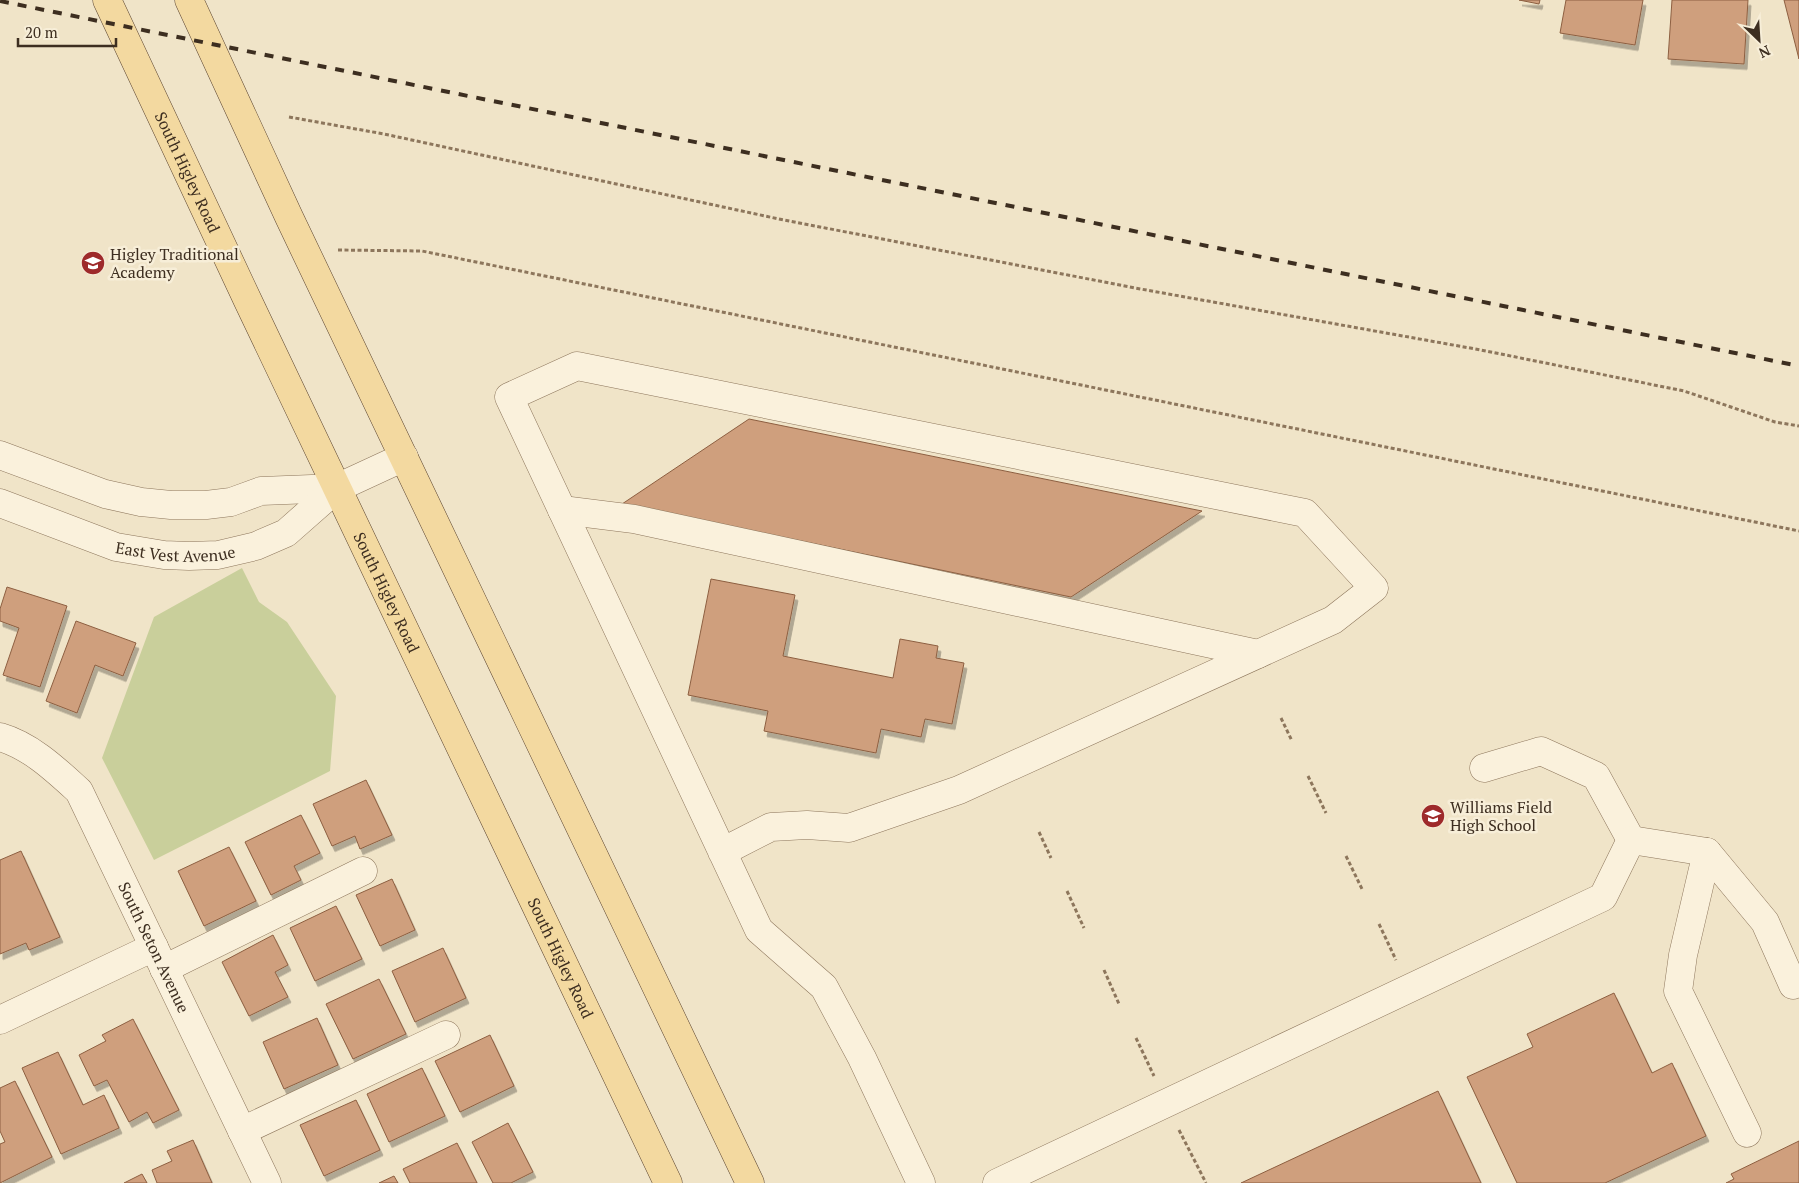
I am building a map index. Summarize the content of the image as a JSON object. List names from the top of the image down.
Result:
{
  "streets": {
    "main road": ["South Higley Road"],
    "street": ["East Vest Avenue", "South Seton Avenue"]
  },
  "crossings": [
    ["South Higley Road", "East Vest Avenue"]
  ],
  "places": {
    "school or university": ["Higley Traditional Academy", "Williams Field High School"]
  },
  "scale_bar": "20 m",
  "north": "bottom right"
}
